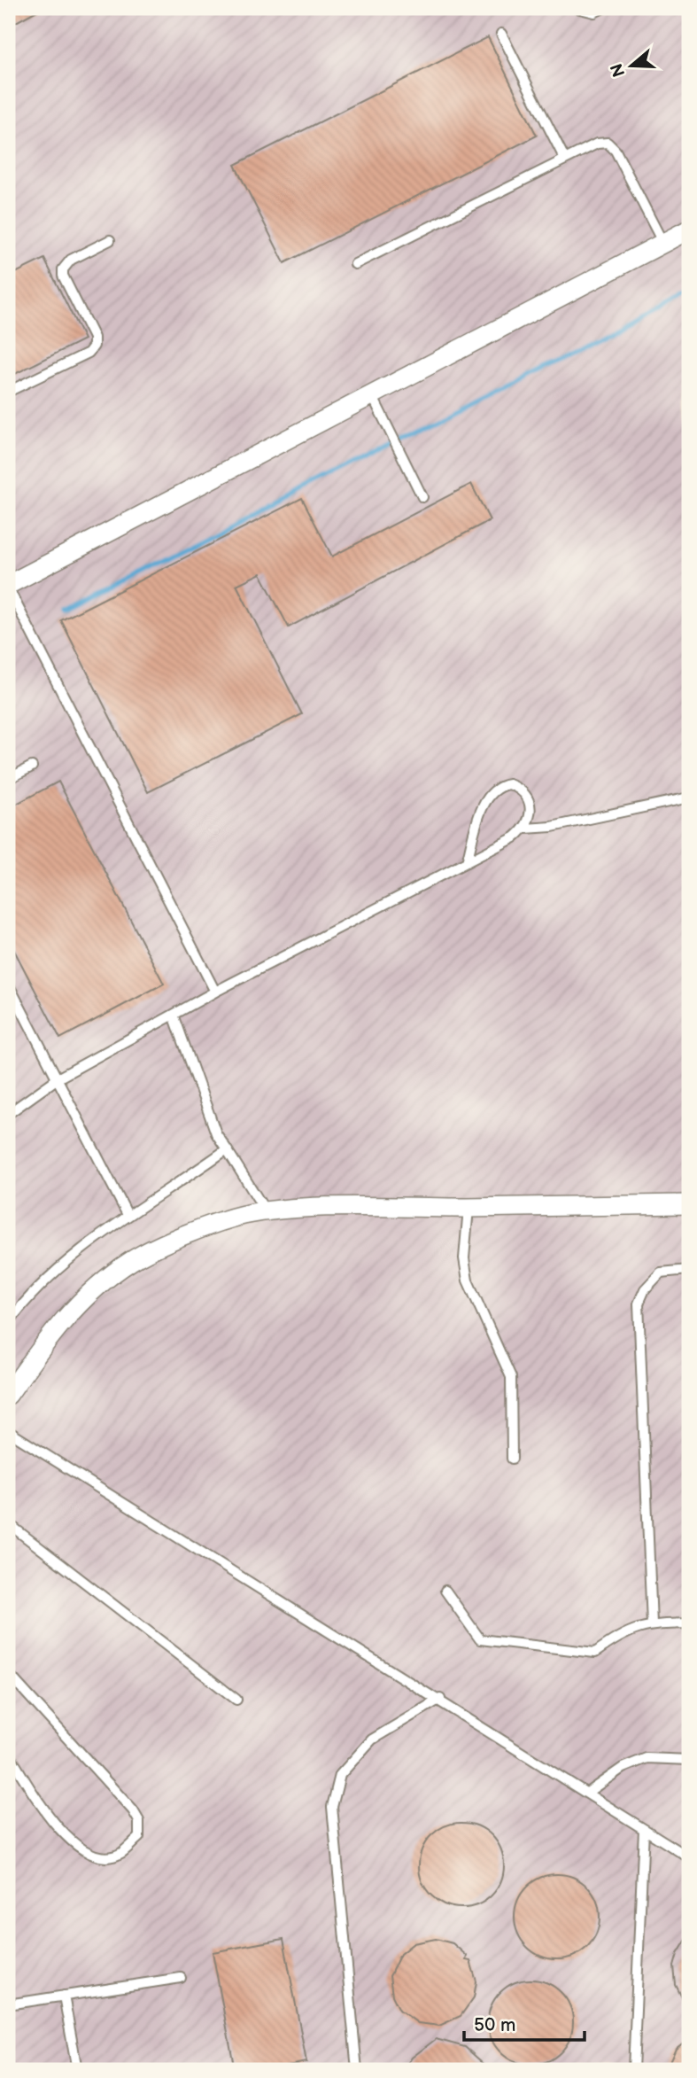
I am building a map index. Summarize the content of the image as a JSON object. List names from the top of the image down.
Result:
{
  "scale_bar": "50 m",
  "north": "left"
}
